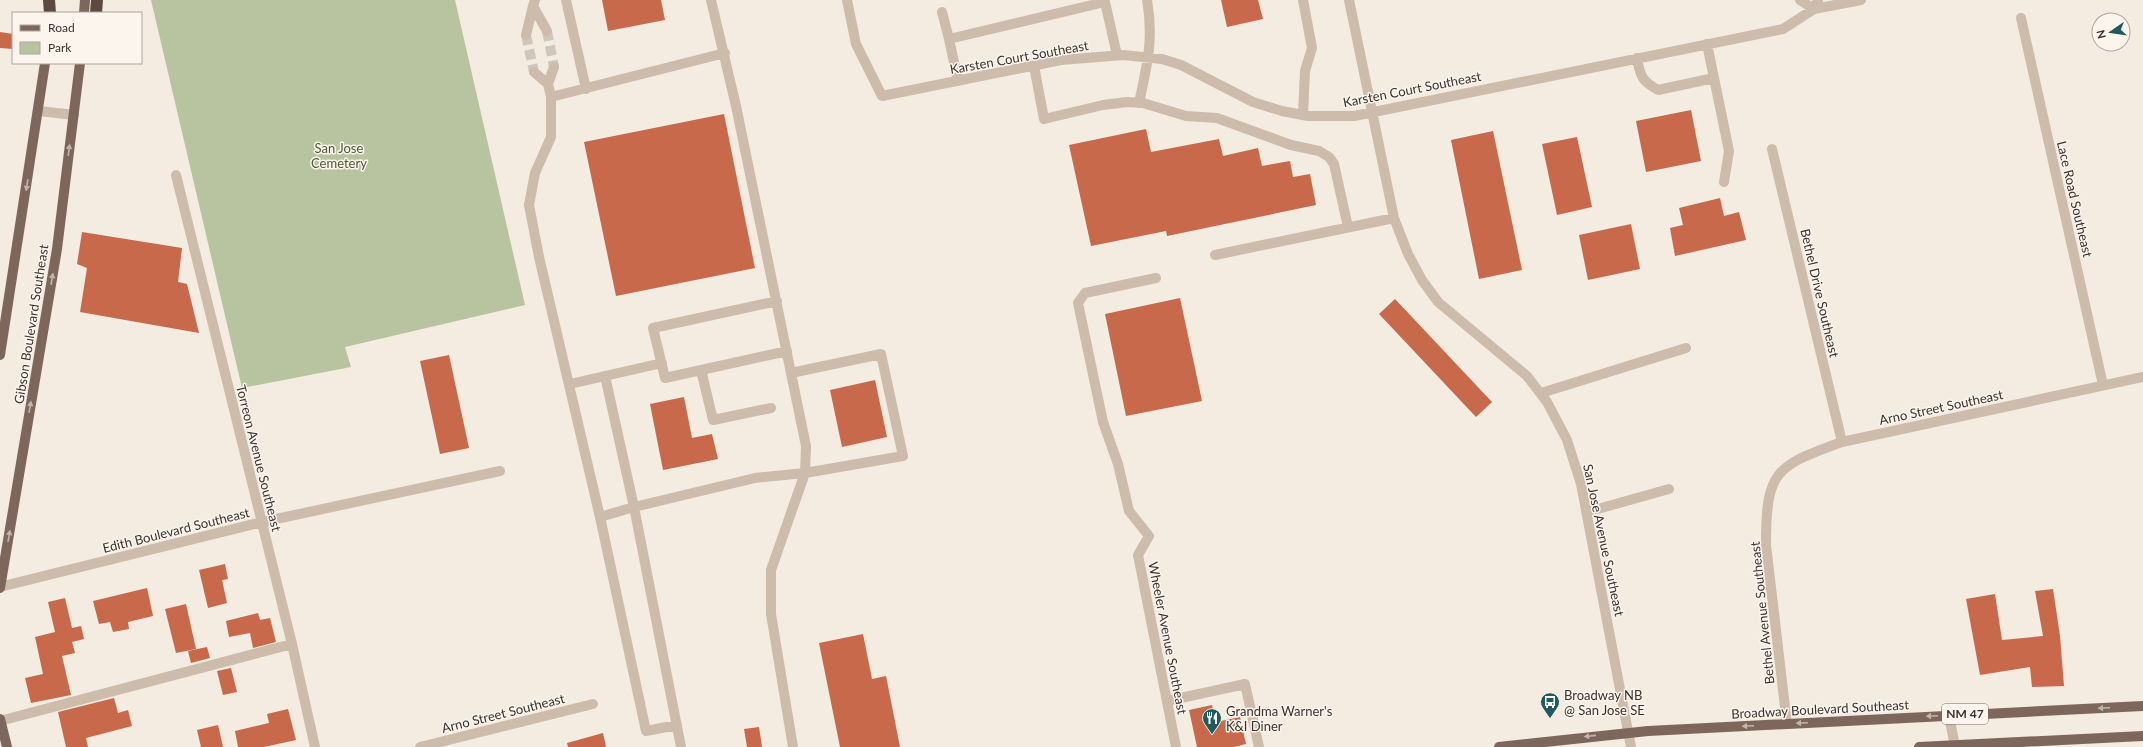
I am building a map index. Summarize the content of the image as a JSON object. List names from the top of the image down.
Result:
{
  "streets": {
    "main road": ["Gibson Boulevard Southeast", "Broadway Boulevard Southeast", "NM 47"],
    "street": [
      "Karsten Court Southeast",
      "Lace Road Southeast",
      "Bethel Drive Southeast",
      "Arno Street Southeast",
      "Torreon Avenue Southeast",
      "Edith Boulevard Southeast",
      "San Jose Avenue Southeast",
      "Bethel Avenue Southeast",
      "Wheeler Avenue Southeast"
    ]
  },
  "crossings": [
    ["Karsten Court Southeast", "San Jose Avenue Southeast"],
    ["Lace Road Southeast", "Arno Street Southeast"],
    ["Bethel Drive Southeast", "Arno Street Southeast"],
    ["Gibson Boulevard Southeast", "Edith Boulevard Southeast"],
    ["Arno Street Southeast", "Bethel Avenue Southeast"],
    ["Torreon Avenue Southeast", "Edith Boulevard Southeast"],
    ["San Jose Avenue Southeast", "Broadway Boulevard Southeast"],
    ["Bethel Avenue Southeast", "Broadway Boulevard Southeast"]
  ],
  "parks": ["San Jose Cemetery"],
  "places": {
    "bus stop": ["Broadway NB @ San Jose SE"],
    "restaurant": ["Grandma Warner's K&I Diner"]
  },
  "legend": ["Road", "Park"],
  "north": "left"
}
